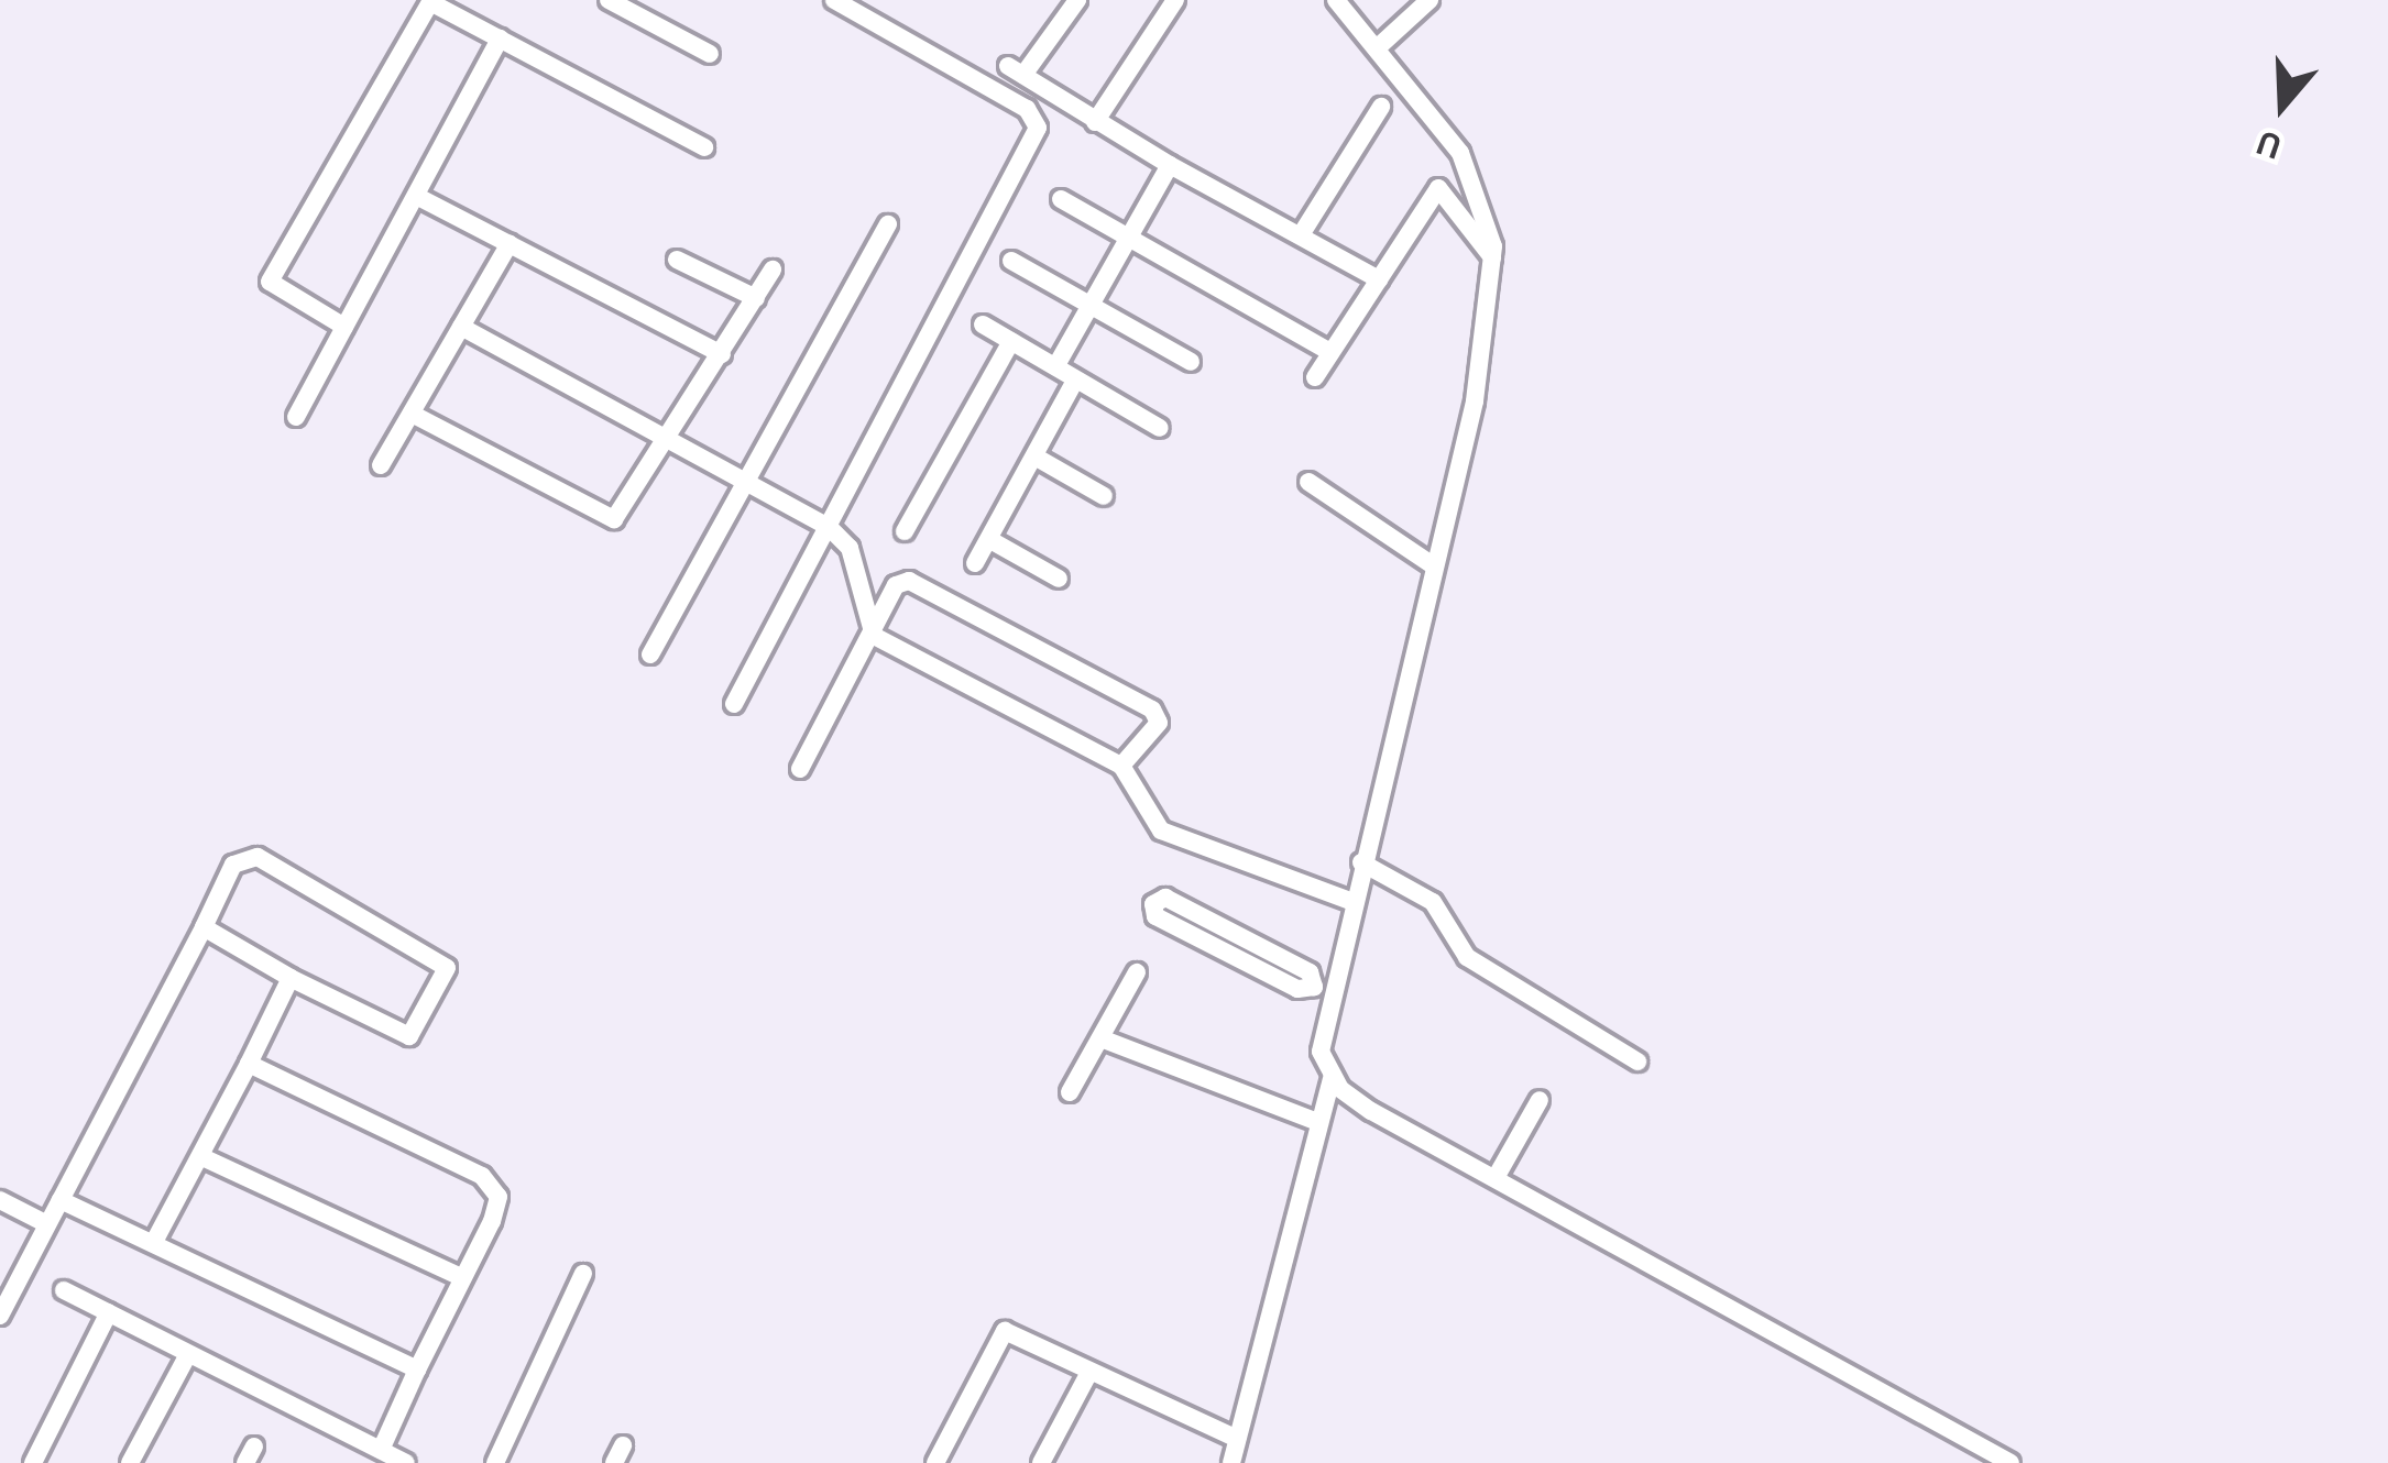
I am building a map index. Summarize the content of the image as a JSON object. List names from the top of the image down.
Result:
{
  "north": "bottom"
}
